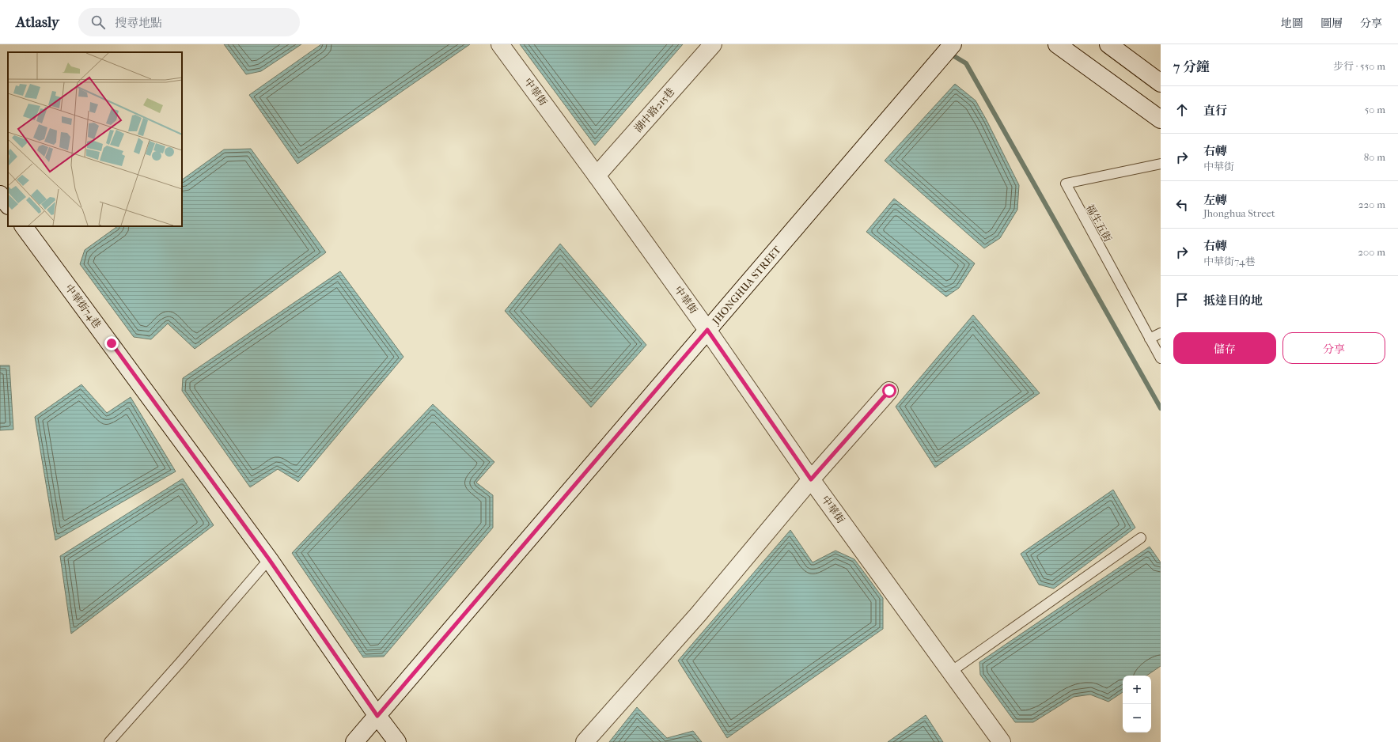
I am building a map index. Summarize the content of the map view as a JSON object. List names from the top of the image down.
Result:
{
  "streets": {
    "street": [
      "中華街",
      "湖中路215巷",
      "JHONGHUA STREET",
      "中華街74巷"
    ],
    "lane": ["福生五街"]
  },
  "crossings": [
    ["中華街", "湖中路215巷"],
    ["中華街", "JHONGHUA STREET"],
    ["JHONGHUA STREET", "中華街74巷"]
  ],
  "page": {
    "header": "Atlasly",
    "search": "搜尋地點",
    "nav": ["地圖", "圖層", "分享"],
    "heading": ["7 分鐘", "步行 · 550 m"],
    "list": [
      ["直行", "50 m"],
      ["右轉", "中華街", "80 m"],
      ["左轉", "Jhonghua Street", "220 m"],
      ["右轉", "中華街74巷", "200 m"],
      "抵達目的地"
    ],
    "buttons": ["儲存", "分享"],
    "map_buttons": ["+", "−"]
  }
}
